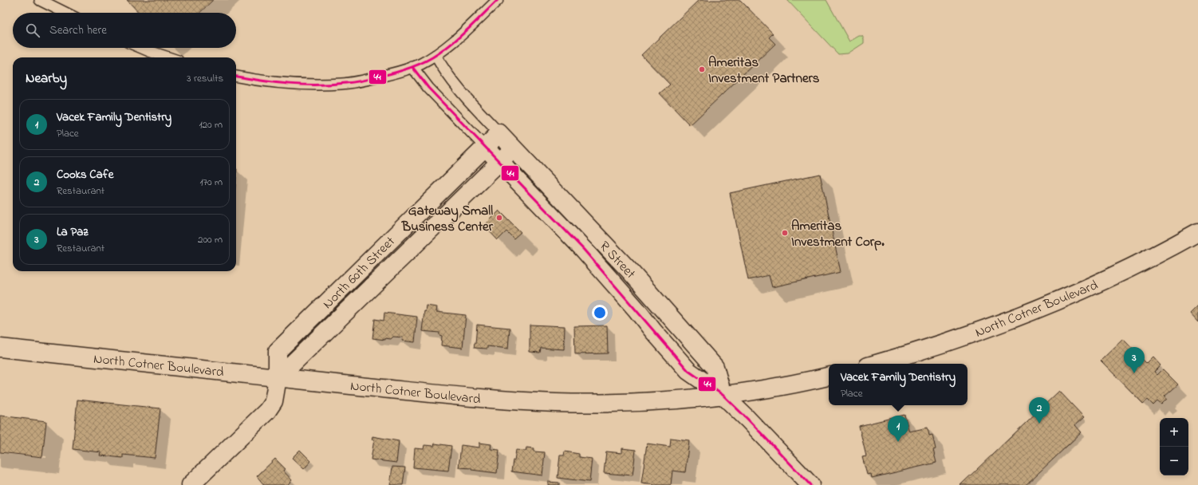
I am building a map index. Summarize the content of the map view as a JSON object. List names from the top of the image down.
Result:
{
  "streets": {
    "street": ["R Street", "North 60th Street", "North Cotner Boulevard"]
  },
  "crossings": [
    ["R Street", "North 60th Street"],
    ["R Street", "North Cotner Boulevard"],
    ["North 60th Street", "North Cotner Boulevard"]
  ],
  "places": ["Ameritas Investment Partners", "Gateway Small Business Center", "Ameritas Investment Corp."],
  "lines": ["transit line 44"],
  "page": {
    "search": "Search here",
    "heading": ["Nearby", "3 results"],
    "list": [
      {
        "mark": "1",
        "name": "Vacek Family Dentistry",
        "note": "Place",
        "value": "120 m"
      },
      {
        "mark": "2",
        "name": "Cooks Cafe",
        "note": "Restaurant",
        "value": "170 m"
      },
      {
        "mark": "3",
        "name": "La Paz",
        "note": "Restaurant",
        "value": "200 m"
      }
    ],
    "pins": ["3", "2", "1"],
    "popup": ["Vacek Family Dentistry", "Place"],
    "map_buttons": ["+", "−"]
  }
}
